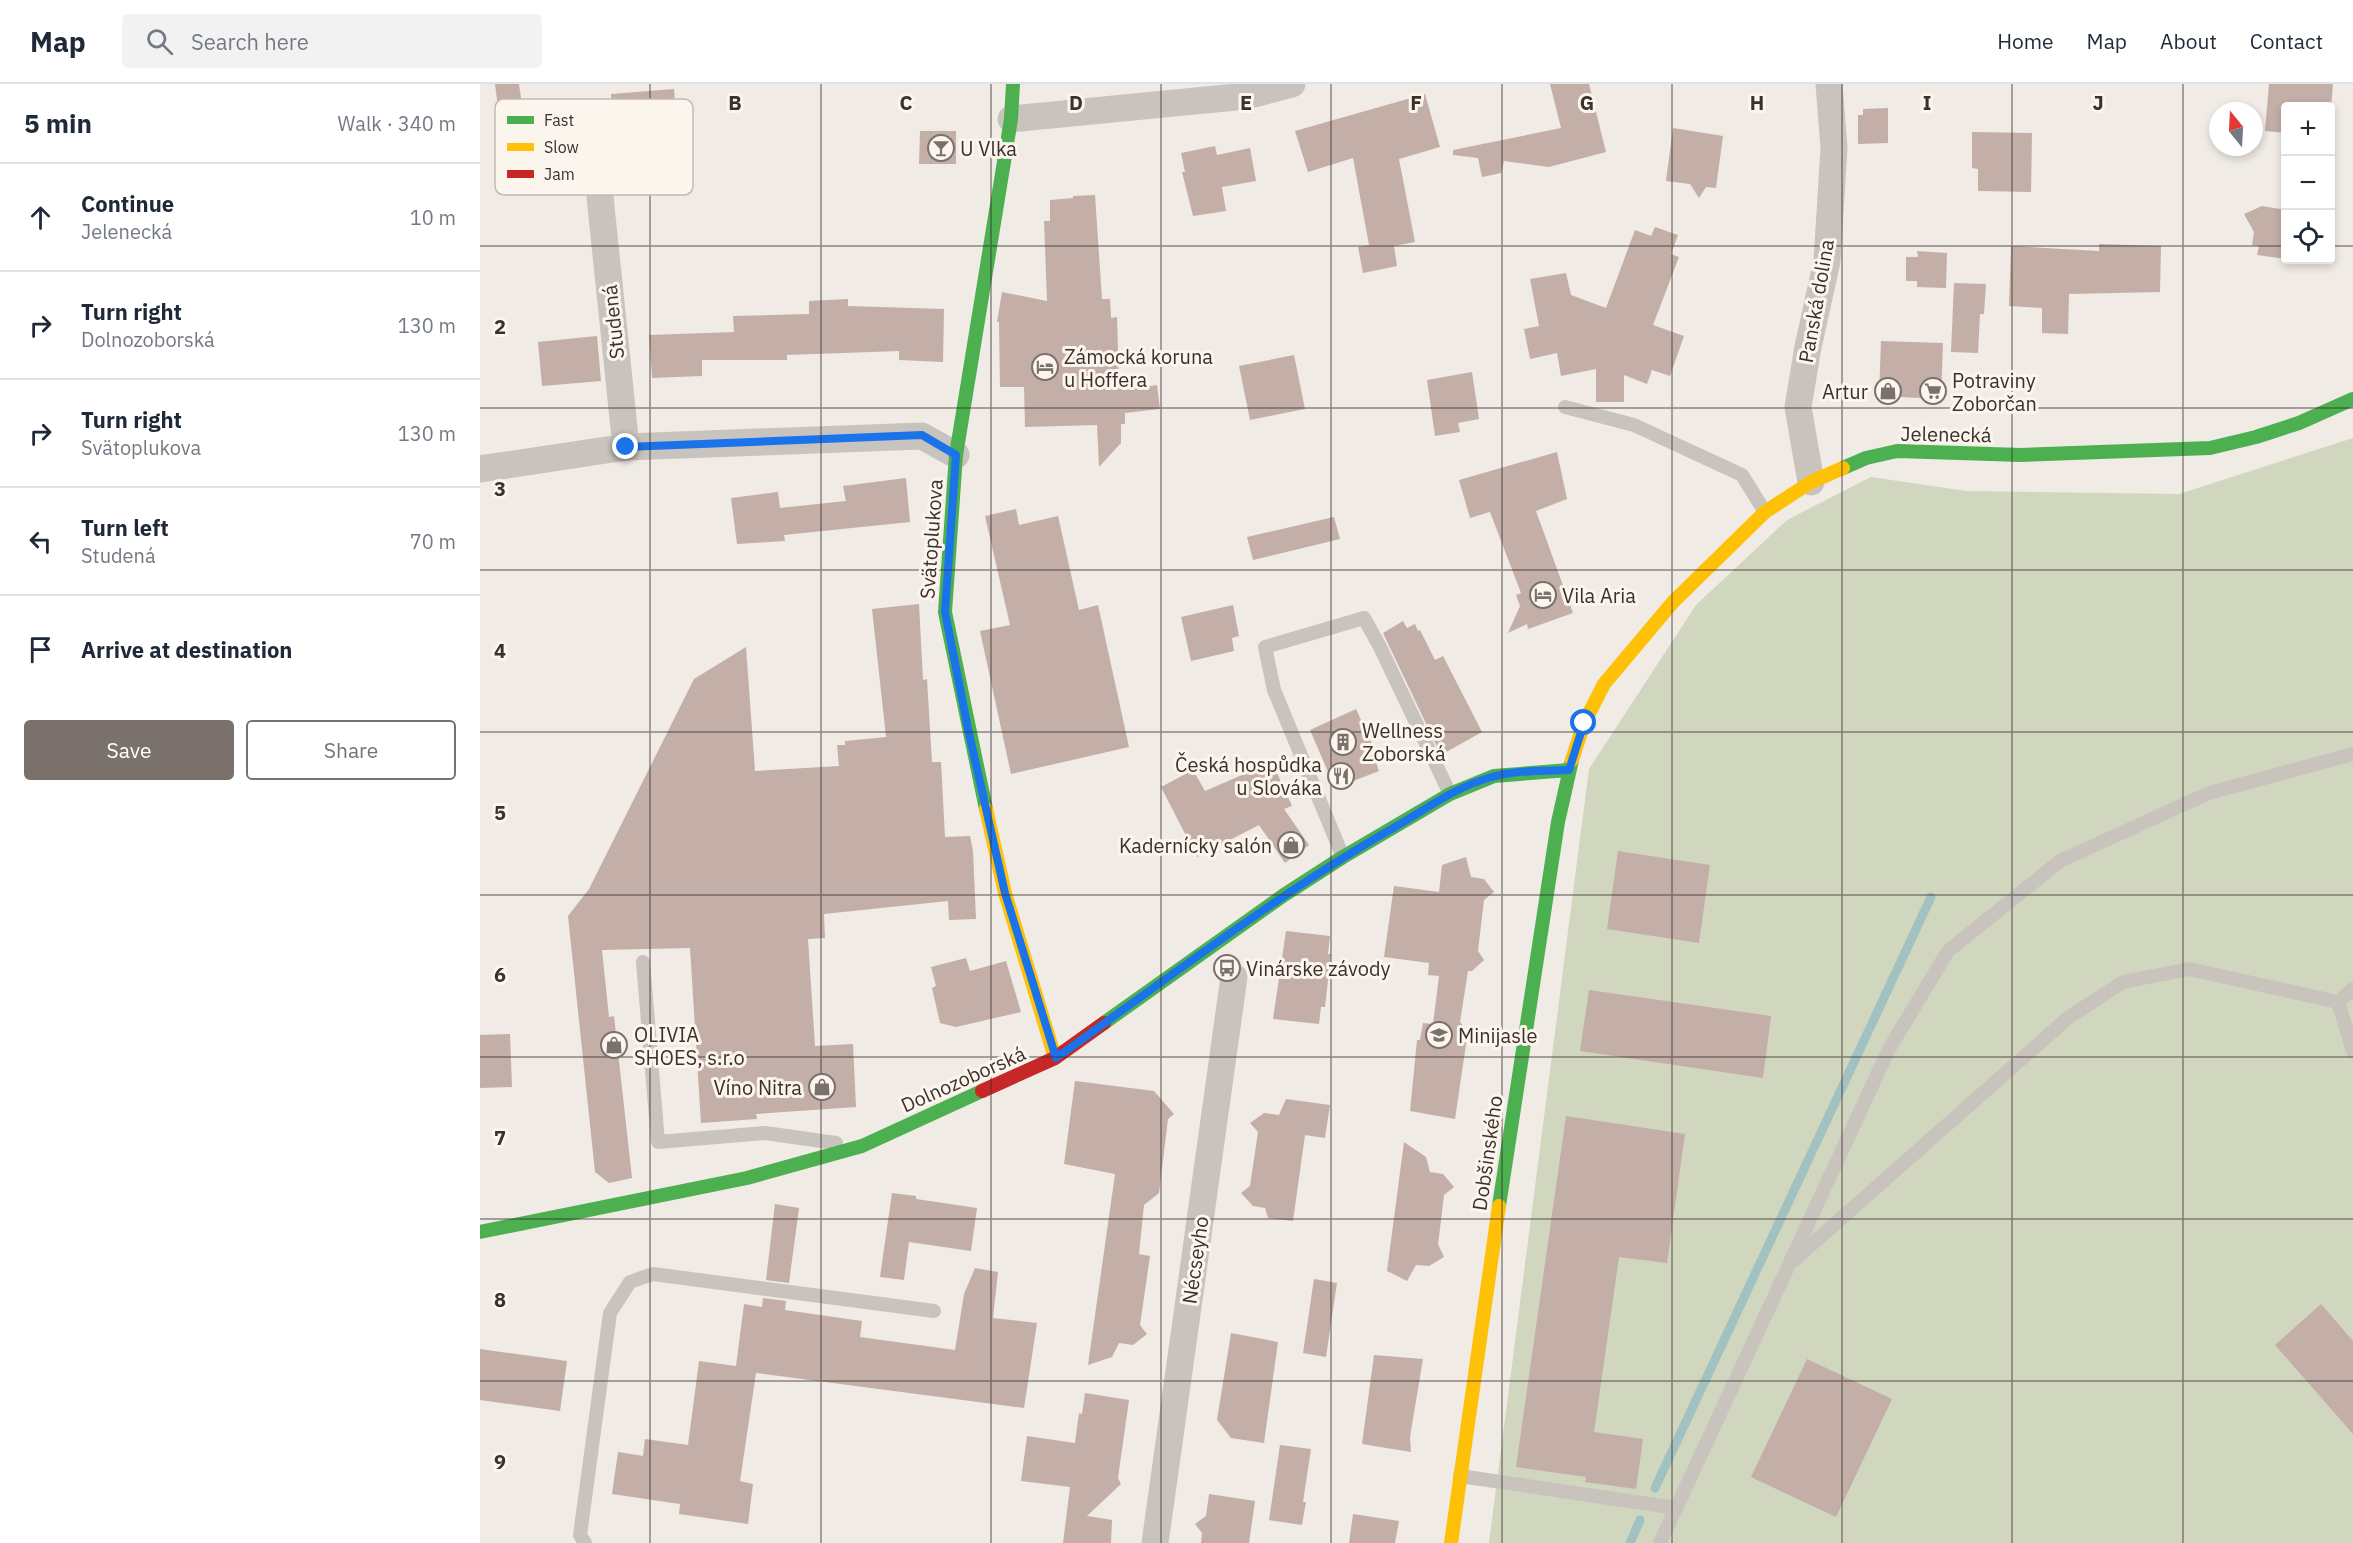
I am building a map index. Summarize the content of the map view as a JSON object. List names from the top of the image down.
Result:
{
  "streets": {
    "street": [
      "Panská dolina",
      "Studená",
      "Jelenecká",
      "Svätoplukova",
      "Dolnozoborská",
      "Dobšinského",
      "Nécseyho"
    ]
  },
  "crossings": [
    ["Panská dolina", "Jelenecká"],
    ["Jelenecká", "Dolnozoborská"],
    ["Jelenecká", "Dobšinského"],
    ["Svätoplukova", "Dolnozoborská"],
    ["Dolnozoborská", "Dobšinského"]
  ],
  "places": {
    "bar": ["U Vlka"],
    "hotel": ["Zámocká koruna u Hoffera", "Vila Aria"],
    "shop": [
      "Artur",
      "Kadernícky salón",
      "OLIVIA SHOES, s.r.o",
      "Víno Nitra"
    ],
    "supermarket": ["Potraviny Zoborčan"],
    "building": ["Wellness Zoborská"],
    "restaurant": ["Česká hospůdka u Slováka"],
    "bus stop": ["Vinárske závody"],
    "school or university": ["Minijasle"]
  },
  "legend": ["Fast", "Slow", "Jam"],
  "north": "top",
  "page": {
    "header": "Map",
    "search": "Search here",
    "nav": [
      "Home",
      "Map",
      "About",
      "Contact"
    ],
    "heading": ["5 min", "Walk · 340 m"],
    "map_buttons": ["+", "−"],
    "list": [
      ["Continue", "Jelenecká", "10 m"],
      ["Turn right", "Dolnozoborská", "130 m"],
      ["Turn right", "Svätoplukova", "130 m"],
      ["Turn left", "Studená", "70 m"],
      "Arrive at destination"
    ],
    "buttons": ["Save", "Share"]
  },
  "grid": {
    "columns": [
      "B",
      "C",
      "D",
      "E",
      "F",
      "G",
      "H",
      "I",
      "J"
    ],
    "rows": [
      "2",
      "3",
      "4",
      "5",
      "6",
      "7",
      "8",
      "9"
    ]
  }
}
